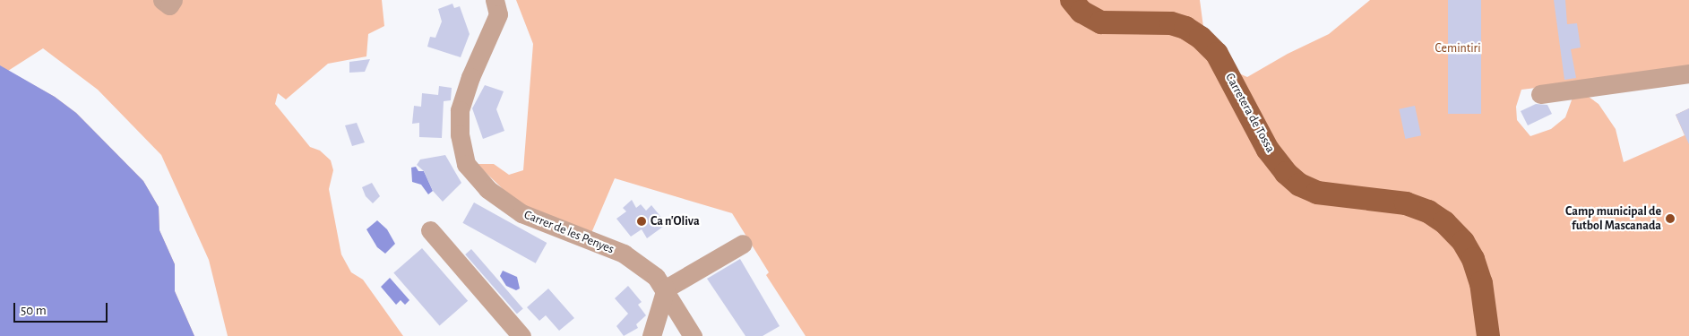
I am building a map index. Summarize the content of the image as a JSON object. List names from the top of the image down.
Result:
{
  "streets": {
    "main road": ["Carretera de Tossa"],
    "street": ["Carrer de les Penyes"]
  },
  "parks": ["Cemintiri"],
  "places": ["Camp municipal de futbol Mascanada", "Ca n'Oliva"],
  "scale_bar": "50 m"
}
